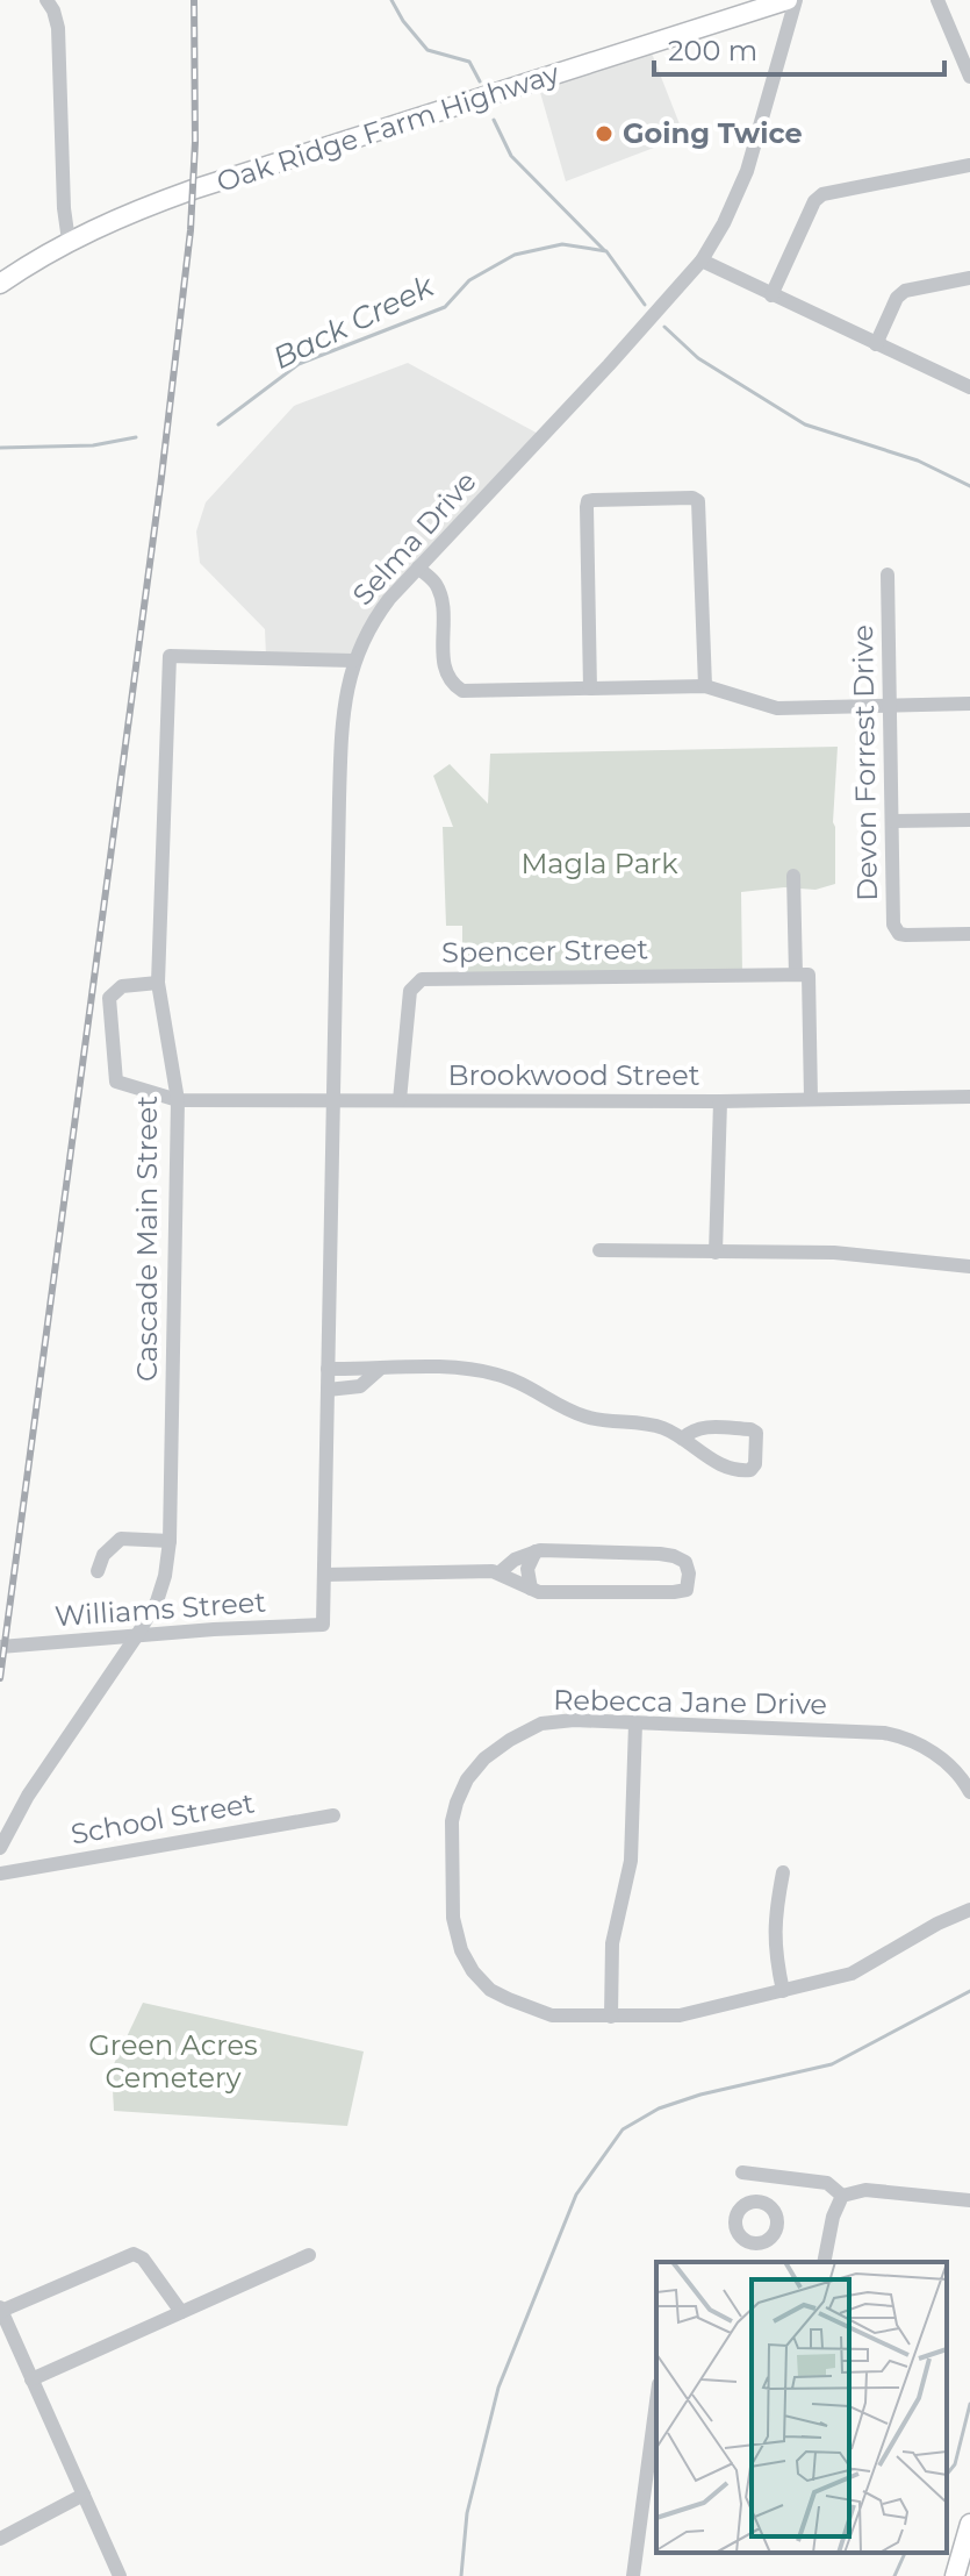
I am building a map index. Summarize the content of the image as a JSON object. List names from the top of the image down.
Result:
{
  "streets": {
    "main road": ["Oak Ridge Farm Highway"],
    "street": [
      "Selma Drive",
      "Devon Forrest Drive",
      "Spencer Street",
      "Brookwood Street",
      "Cascade Main Street",
      "Williams Street",
      "Rebecca Jane Drive",
      "School Street"
    ]
  },
  "crossings": [
    ["Selma Drive", "Brookwood Street"],
    ["Selma Drive", "Cascade Main Street"],
    ["Selma Drive", "Williams Street"],
    ["Spencer Street", "Brookwood Street"],
    ["Brookwood Street", "Cascade Main Street"],
    ["Cascade Main Street", "Williams Street"]
  ],
  "water": ["Back Creek"],
  "parks": ["Magla Park", "Green Acres Cemetery"],
  "places": ["Going Twice"],
  "scale_bar": "200 m"
}
